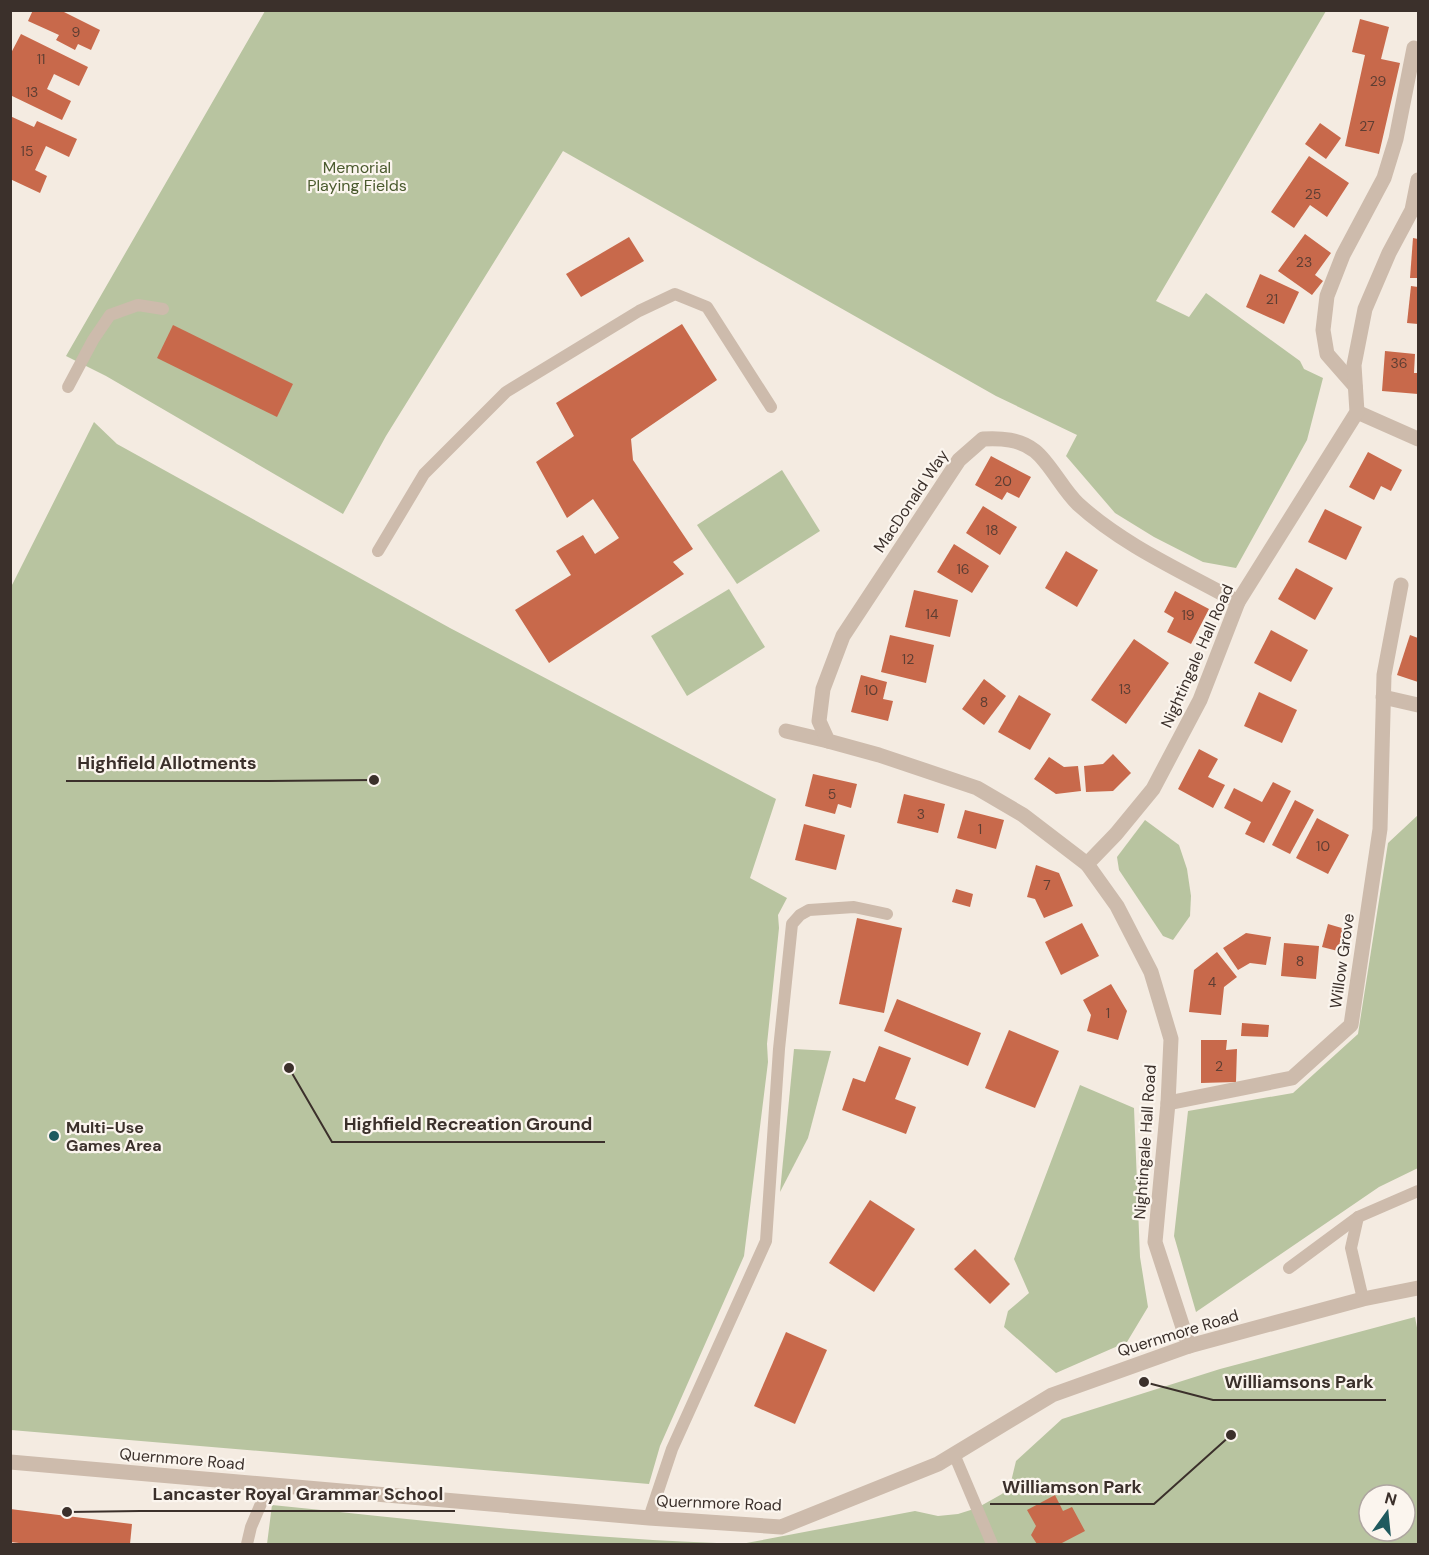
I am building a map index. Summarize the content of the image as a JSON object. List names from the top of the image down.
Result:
{
  "streets": {
    "street": [
      "MacDonald Way",
      "Nightingale Hall Road",
      "Willow Grove",
      "Quernmore Road"
    ]
  },
  "crossings": [
    ["MacDonald Way", "Nightingale Hall Road"],
    ["Nightingale Hall Road", "Willow Grove"],
    ["Nightingale Hall Road", "Quernmore Road"]
  ],
  "parks": ["Memorial Playing Fields"],
  "places": [
    "Highfield Allotments",
    "Highfield Recreation Ground",
    "Multi-Use Games Area",
    "Williamsons Park",
    "Williamson Park",
    "Lancaster Royal Grammar School"
  ],
  "house_numbers": [
    "9",
    "11",
    "29",
    "13",
    "27",
    "15",
    "25",
    "23",
    "21",
    "36",
    "20",
    "18",
    "16",
    "14",
    "19",
    "12",
    "13",
    "10",
    "8",
    "5",
    "3",
    "1",
    "10",
    "7",
    "8",
    "4",
    "1",
    "2"
  ],
  "north": "top"
}
